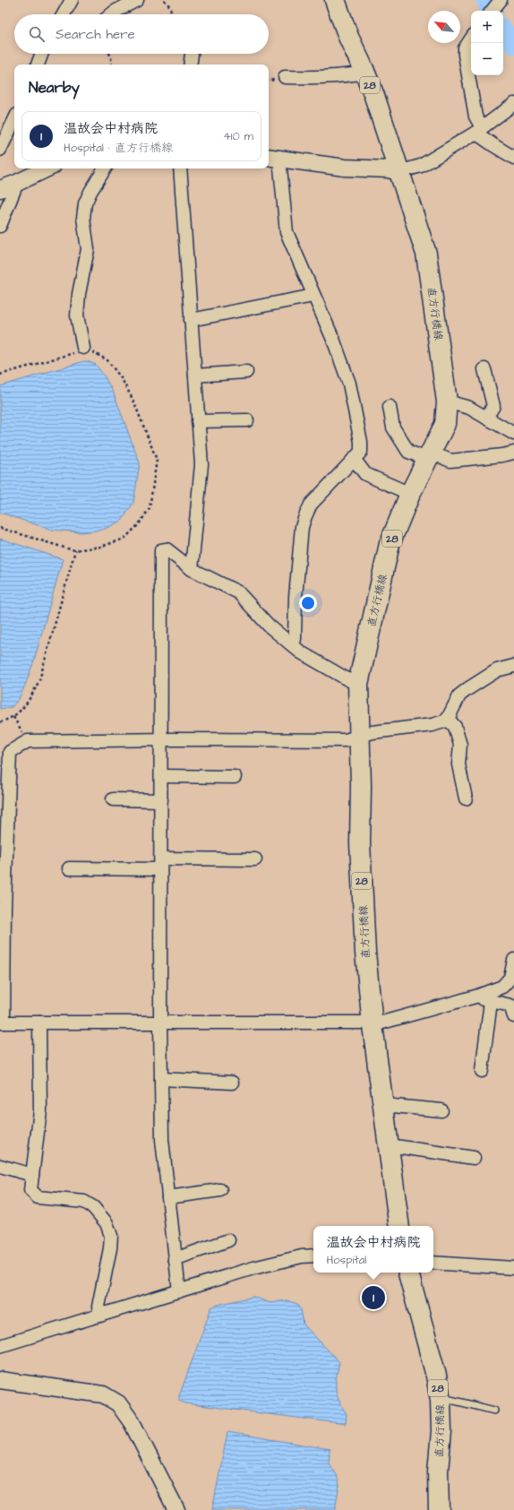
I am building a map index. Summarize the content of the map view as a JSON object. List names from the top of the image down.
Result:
{
  "streets": {
    "main road": ["28", "直方行橋線"]
  },
  "north": "top left",
  "page": {
    "map_buttons": ["+", "−"],
    "search": "Search here",
    "heading": "Nearby",
    "list": [
      {
        "mark": "1",
        "name": "温故会中村病院",
        "note": "Hospital · 直方行橋線",
        "value": "410 m"
      }
    ],
    "popup": ["温故会中村病院", "Hospital"],
    "pins": "1"
  }
}
